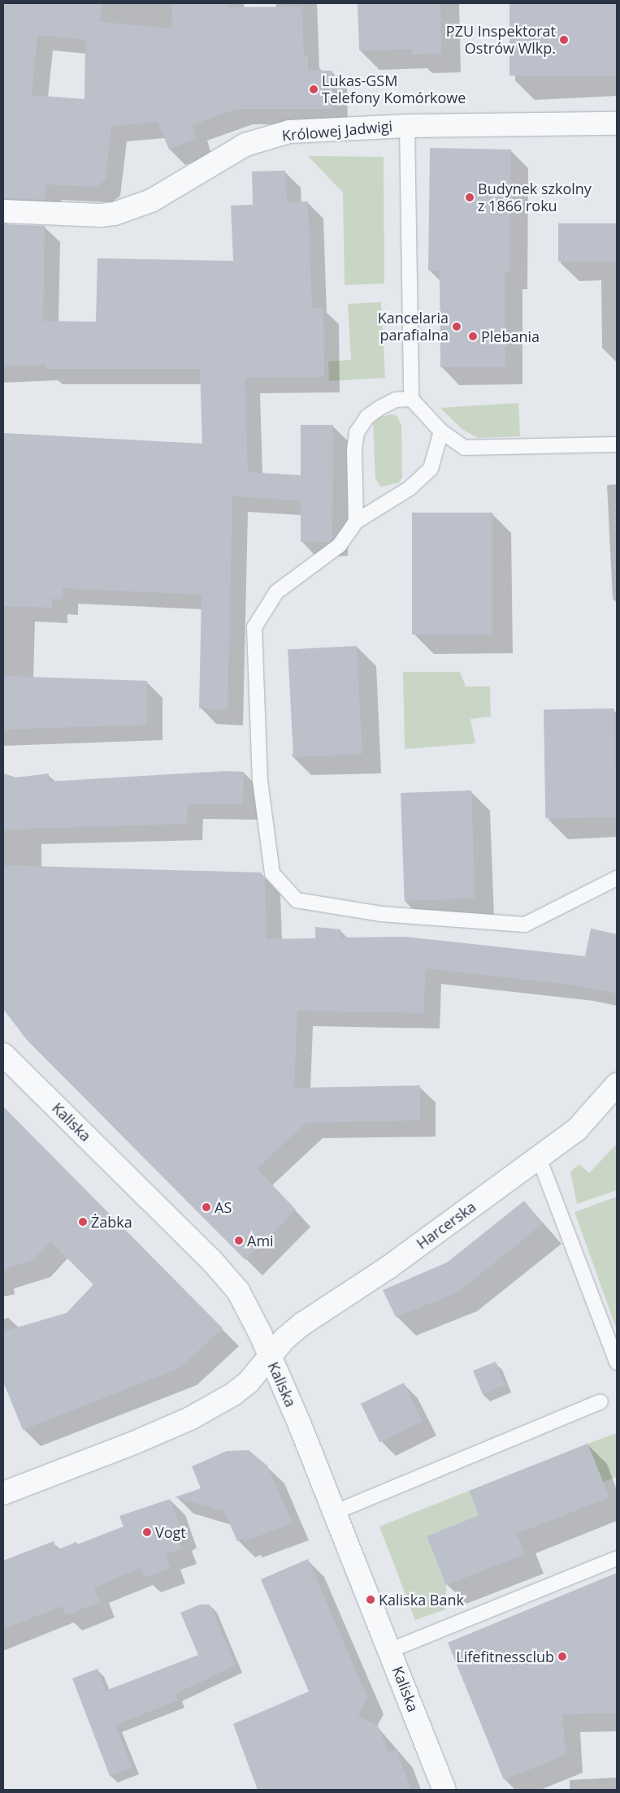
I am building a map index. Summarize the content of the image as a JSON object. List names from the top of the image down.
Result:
{
  "streets": {
    "street": ["Królowej Jadwigi", "Kaliska", "Harcerska"]
  },
  "crossings": [
    ["Kaliska", "Harcerska"]
  ],
  "places": [
    "PZU Inspektorat Ostrów Wlkp.",
    "Lukas-GSM Telefony Komórkowe",
    "Budynek szkolny z 1866 roku",
    "Kancelaria parafialna",
    "Plebania",
    "AS",
    "Żabka",
    "Ami",
    "Vogt",
    "Kaliska Bank",
    "Lifefitnessclub"
  ]
}
